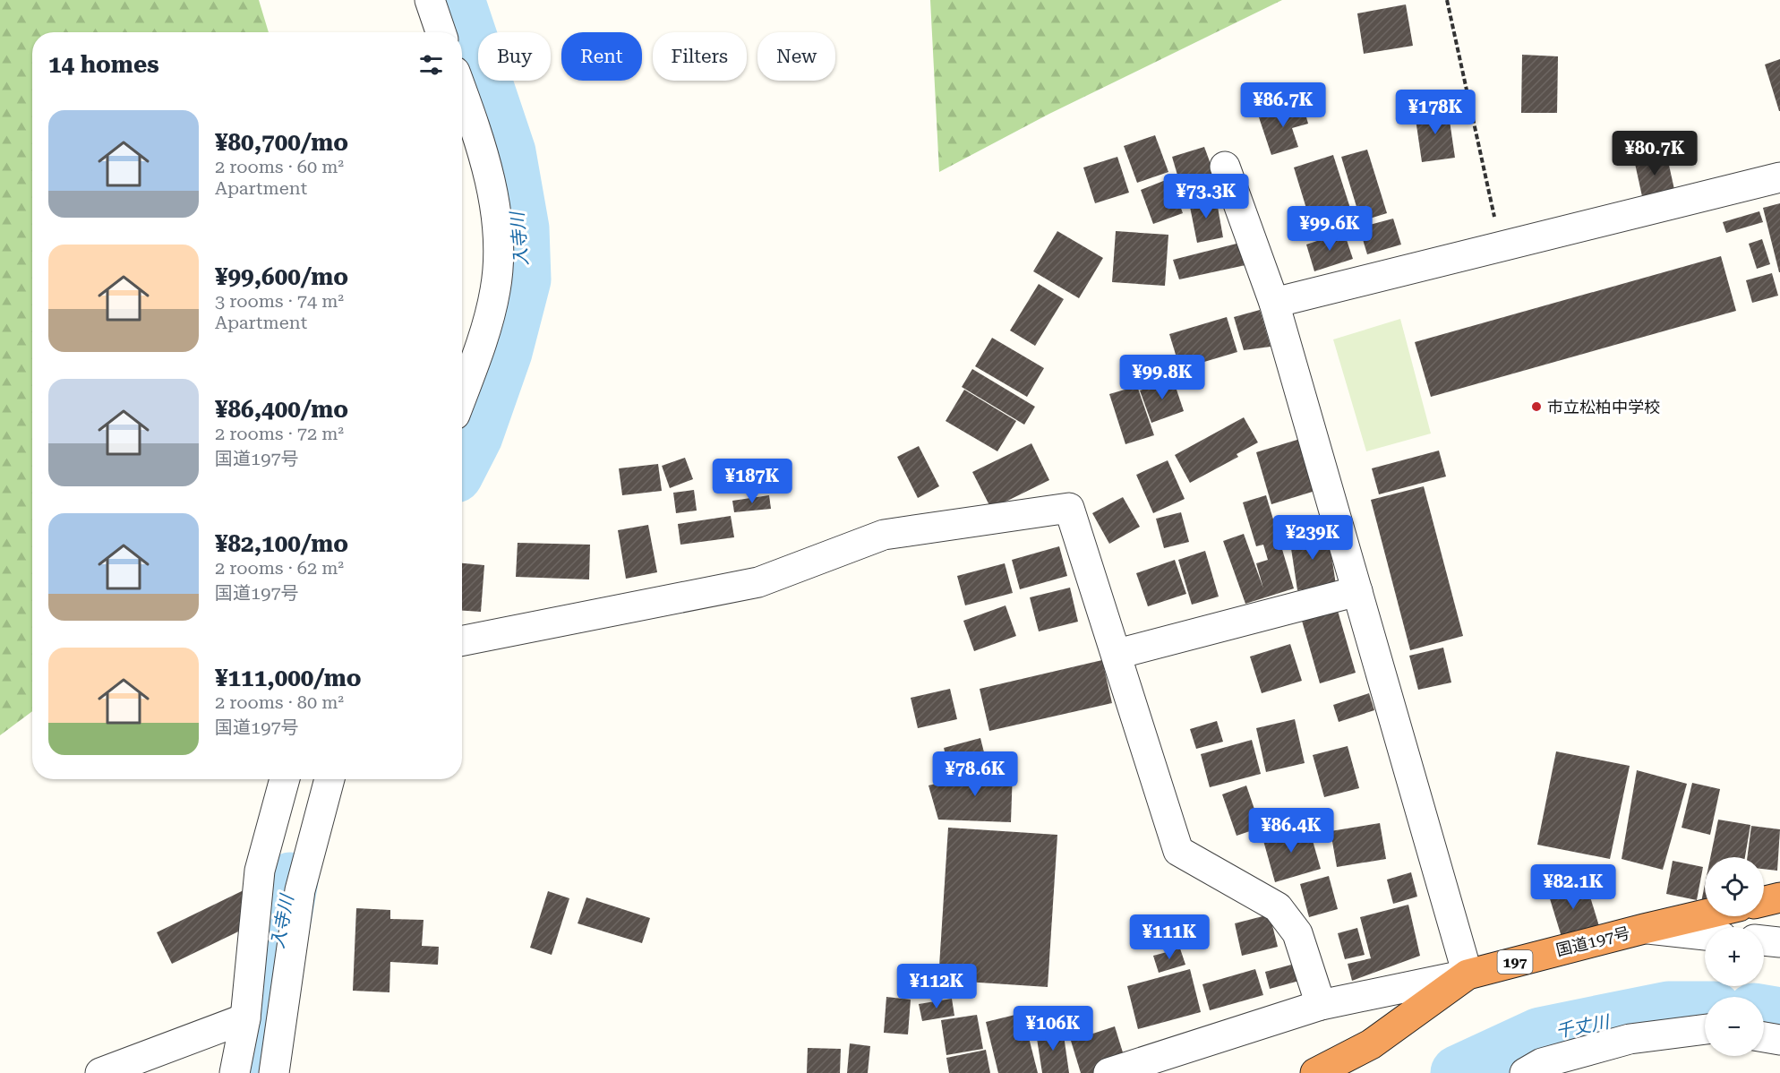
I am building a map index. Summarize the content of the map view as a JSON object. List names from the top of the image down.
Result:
{
  "streets": {
    "highway": ["国道197号", "197"]
  },
  "water": ["入寺川", "千丈川"],
  "places": ["市立松柏中学校"],
  "page": {
    "chip": [
      "Buy",
      "Rent",
      "Filters",
      "New"
    ],
    "heading": "14 homes",
    "price": [
      "¥86.7K",
      "¥178K",
      "¥80.7K",
      "¥73.3K",
      "¥99.6K",
      "¥99.8K",
      "¥187K",
      "¥239K",
      "¥78.6K",
      "¥86.4K",
      "¥82.1K",
      "¥111K",
      "¥112K",
      "¥106K"
    ],
    "list": [
      {
        "name": "¥80,700/mo",
        "note": "2 rooms · 60 m² · Apartment"
      },
      {
        "name": "¥99,600/mo",
        "note": "3 rooms · 74 m² · Apartment"
      },
      {
        "name": "¥86,400/mo",
        "note": "2 rooms · 72 m² · 国道197号"
      },
      {
        "name": "¥82,100/mo",
        "note": "2 rooms · 62 m² · 国道197号"
      },
      {
        "name": "¥111,000/mo",
        "note": "2 rooms · 80 m² · 国道197号"
      }
    ],
    "map_buttons": ["+", "−"]
  }
}
